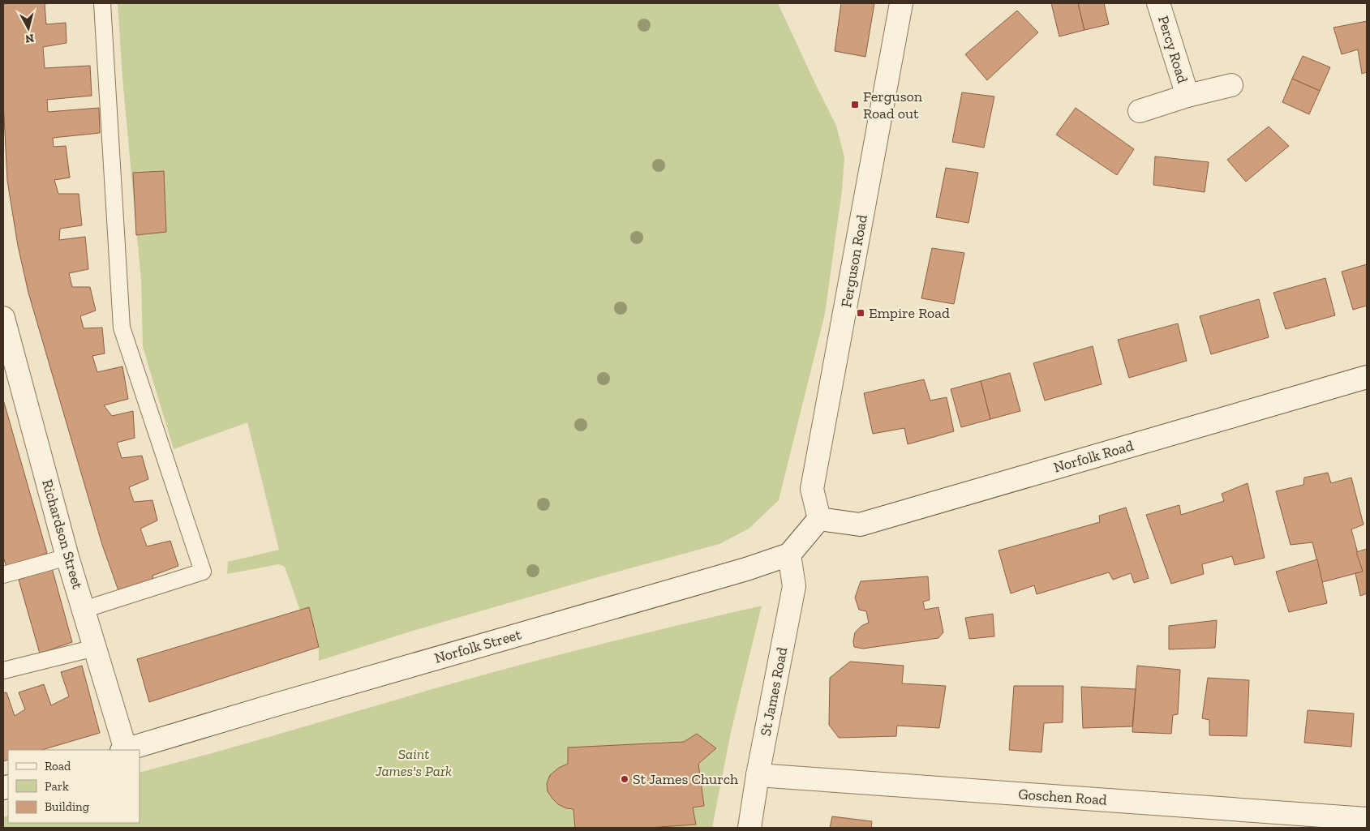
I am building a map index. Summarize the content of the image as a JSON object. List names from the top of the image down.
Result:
{
  "streets": {
    "street": [
      "Percy Road",
      "Ferguson Road",
      "Norfolk Road",
      "Richardson Street",
      "Norfolk Street",
      "St James Road",
      "Goschen Road"
    ]
  },
  "crossings": [
    ["Ferguson Road", "Norfolk Road"],
    ["Norfolk Street", "St James Road"],
    ["St James Road", "Goschen Road"]
  ],
  "parks": ["Saint James's Park"],
  "places": {
    "transit": ["Ferguson Road out", "Empire Road"],
    "other": ["St James Church"]
  },
  "legend": ["Road", "Park", "Building"],
  "north": "bottom"
}
